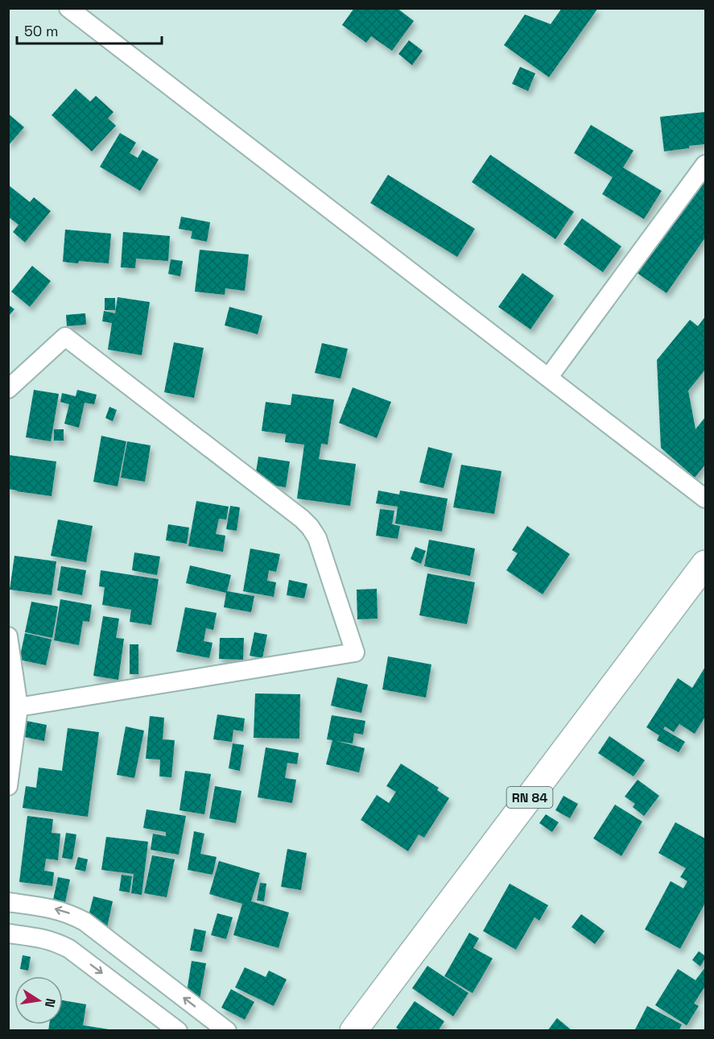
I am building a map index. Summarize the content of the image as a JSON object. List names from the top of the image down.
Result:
{
  "streets": {
    "main road": ["RN 84"]
  },
  "scale_bar": "50 m",
  "north": "right"
}
